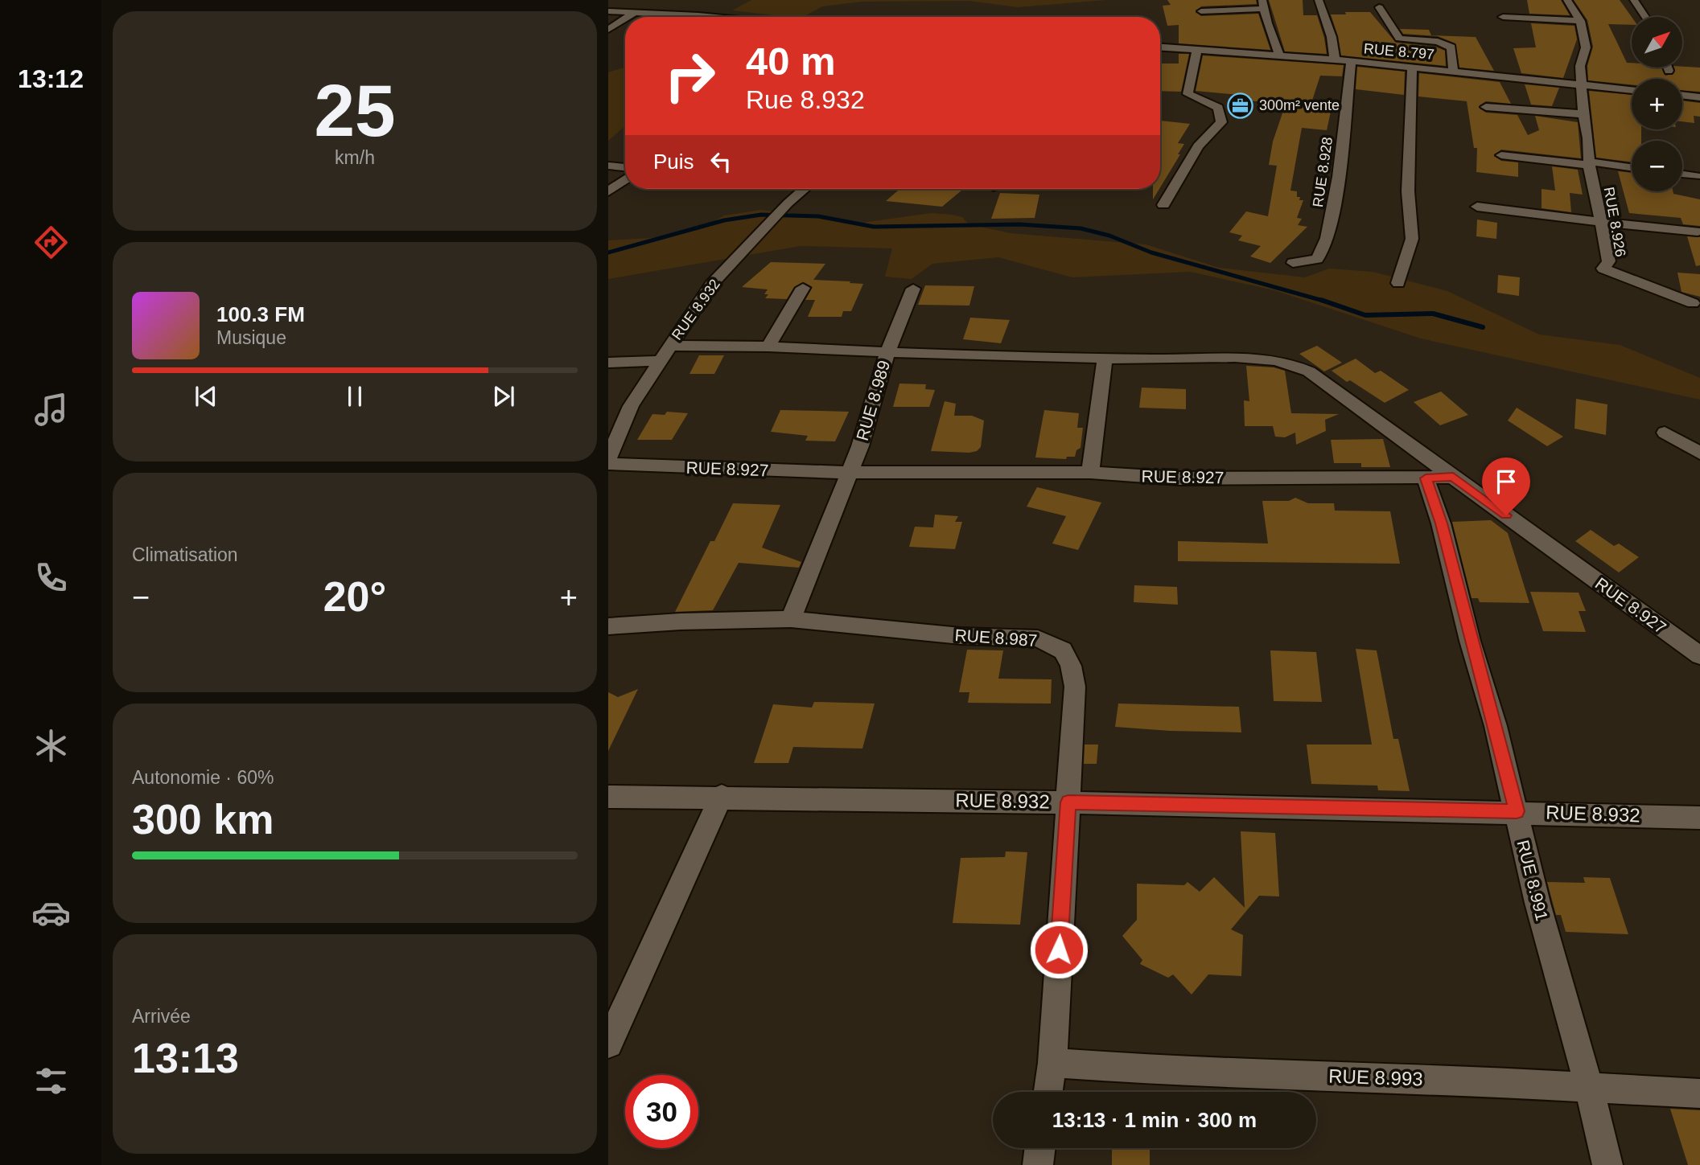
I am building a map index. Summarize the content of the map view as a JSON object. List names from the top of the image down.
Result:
{
  "streets": {
    "street": [
      "RUE 8.797",
      "RUE 8.928",
      "RUE 8.926",
      "RUE 8.932",
      "RUE 8.989",
      "RUE 8.927",
      "RUE 8.987",
      "RUE 8.991",
      "RUE 8.993"
    ]
  },
  "crossings": [
    ["RUE 8.797", "RUE 8.928"],
    ["RUE 8.797", "RUE 8.926"],
    ["RUE 8.932", "RUE 8.989"],
    ["RUE 8.932", "RUE 8.987"],
    ["RUE 8.932", "RUE 8.991"],
    ["RUE 8.989", "RUE 8.927"],
    ["RUE 8.989", "RUE 8.987"],
    ["RUE 8.927", "RUE 8.991"],
    ["RUE 8.987", "RUE 8.993"],
    ["RUE 8.991", "RUE 8.993"]
  ],
  "places": {
    "office": ["300m² vente"]
  },
  "north": "top right",
  "page": {
    "tabs": "13:12",
    "tile": [
      ["25", "km/h"],
      "Climatisation",
      ["Autonomie · 60%", "300 km"],
      ["Arrivée", "13:13"]
    ],
    "map_buttons": ["+", "−"],
    "turn": ["40 m", "Rue 8.932"],
    "then": "Puis",
    "song": ["100.3 FM", "Musique"],
    "heat": ["−", "20°", "+"],
    "limit": "30",
    "trip": "13:13 · 1 min · 300 m"
  }
}
